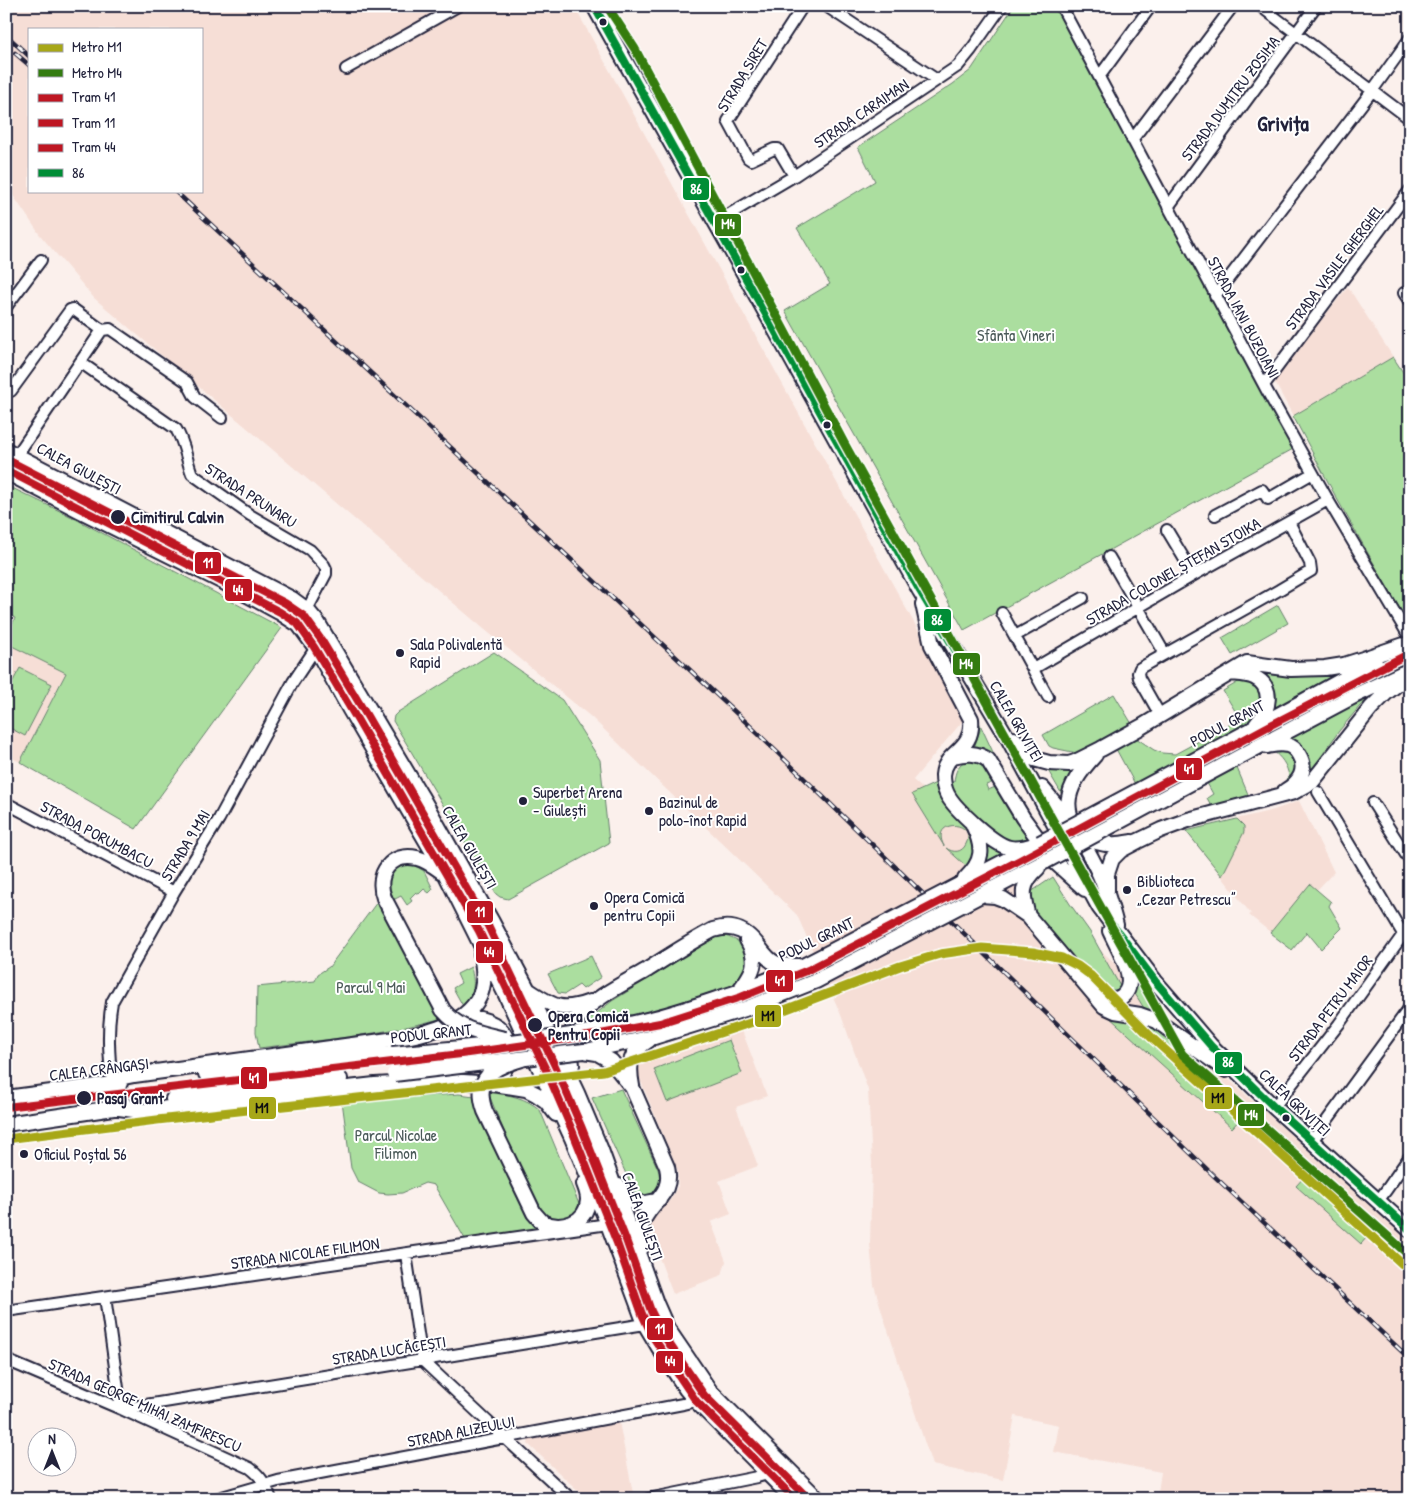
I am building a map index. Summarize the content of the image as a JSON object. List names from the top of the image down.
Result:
{
  "streets": {
    "main road": [
      "CALEA GIULEȘTI",
      "CALEA GRIVIȚEI",
      "PODUL GRANT",
      "CALEA CRÂNGAȘI"
    ],
    "street": [
      "STRADA SIRET",
      "STRADA DUMITRU ZOSIMA",
      "STRADA CARAIMAN",
      "STRADA VASILE GHERGHEL",
      "STRADA IANI BUZOIANI",
      "STRADA PRUNARU",
      "STRADA COLONEL ȘTEFAN STOIKA",
      "STRADA PORUMBACU",
      "STRADA 9 MAI",
      "STRADA PETRU MAIOR",
      "STRADA NICOLAE FILIMON",
      "STRADA LUCĂCEȘTI",
      "STRADA GEORGE MIHAI ZAMFIRESCU",
      "STRADA ALIZEULUI"
    ]
  },
  "crossings": [
    ["STRADA SIRET", "STRADA CARAIMAN"],
    ["STRADA DUMITRU ZOSIMA", "STRADA IANI BUZOIANI"],
    ["STRADA CARAIMAN", "CALEA GRIVIȚEI"],
    ["STRADA VASILE GHERGHEL", "STRADA IANI BUZOIANI"],
    ["STRADA IANI BUZOIANI", "STRADA COLONEL ȘTEFAN STOIKA"],
    ["CALEA GIULEȘTI", "STRADA PRUNARU"],
    ["CALEA GIULEȘTI", "STRADA LUCĂCEȘTI"],
    ["CALEA GIULEȘTI", "STRADA ALIZEULUI"],
    ["CALEA GRIVIȚEI", "STRADA PETRU MAIOR"],
    ["PODUL GRANT", "CALEA CRÂNGAȘI"],
    ["STRADA PORUMBACU", "STRADA 9 MAI"],
    ["STRADA 9 MAI", "CALEA CRÂNGAȘI"],
    ["STRADA LUCĂCEȘTI", "STRADA GEORGE MIHAI ZAMFIRESCU"],
    ["STRADA GEORGE MIHAI ZAMFIRESCU", "STRADA ALIZEULUI"]
  ],
  "districts": ["Grivița"],
  "parks": ["Sfânta Vineri", "Parcul 9 Mai", "Parcul Nicolae Filimon"],
  "places": [
    "Cimitirul Calvin",
    "Sala Polivalentă Rapid",
    "Superbet Arena - Giulești",
    "Bazinul de polo-înot Rapid",
    "Biblioteca „Cezar Petrescu”",
    "Opera Comică pentru Copii",
    "Opera Comică Pentru Copii",
    "Pasaj Grant",
    "Oficiul Poștal 56"
  ],
  "lines": [
    "metro line M4",
    "transit line 86",
    "tram line 11",
    "tram line 44",
    "tram line 41",
    "metro line M1"
  ],
  "legend": [
    "Metro M1",
    "Metro M4",
    "Tram 41",
    "Tram 11",
    "Tram 44",
    "86"
  ],
  "north": "top"
}
